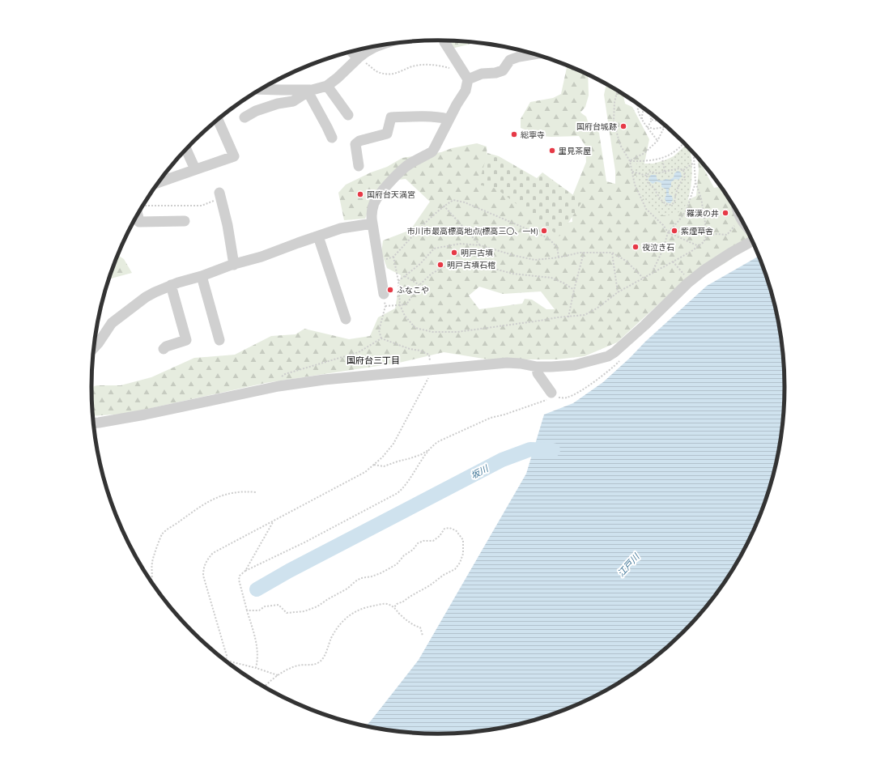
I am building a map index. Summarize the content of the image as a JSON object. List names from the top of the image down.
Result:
{
  "districts": ["国府台三丁目"],
  "water": ["坂川", "江戸川"],
  "places": [
    "国府台城跡",
    "総寧寺",
    "里見茶屋",
    "国府台天満宮",
    "羅漢の井",
    "市川市最高標高地点(標高三〇、一M)",
    "紫煙草舎",
    "夜泣き石",
    "明戸古墳",
    "明戸古墳石棺",
    "ふなこや"
  ]
}
